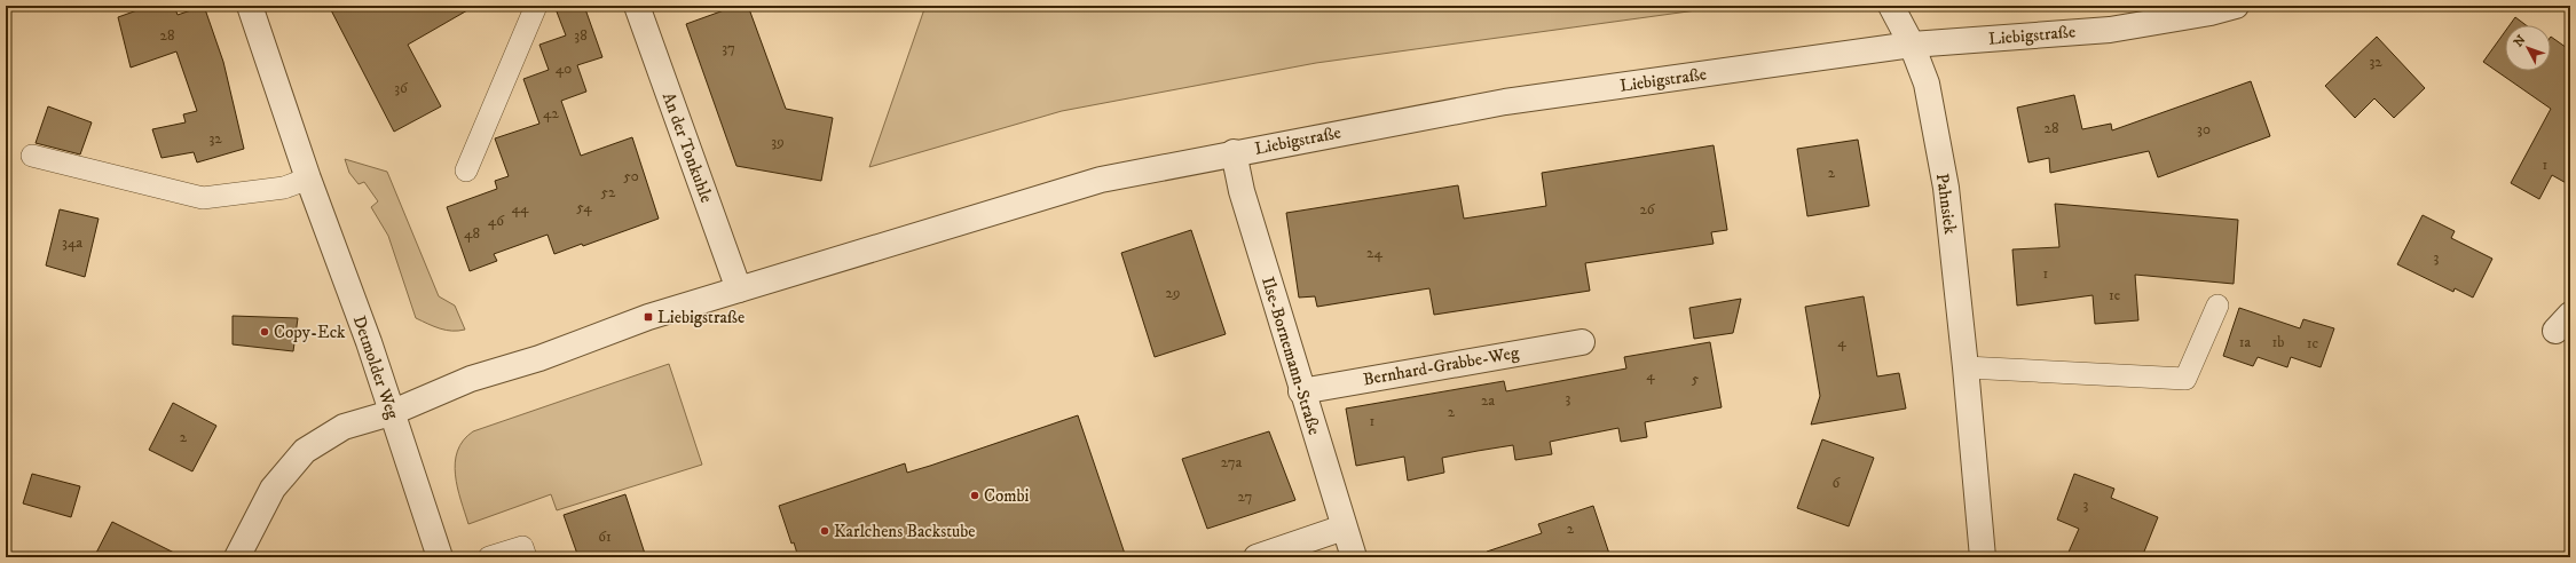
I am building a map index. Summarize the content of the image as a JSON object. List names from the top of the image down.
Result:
{
  "streets": {
    "street": [
      "Liebigstraße",
      "An der Tonkuhle",
      "Pahnsiek",
      "Ilse-Bornemann-Straße",
      "Bernhard-Grabbe-Weg",
      "Detmolder Weg"
    ]
  },
  "crossings": [
    ["Liebigstraße", "An der Tonkuhle"],
    ["Liebigstraße", "Pahnsiek"],
    ["Liebigstraße", "Ilse-Bornemann-Straße"],
    ["Liebigstraße", "Detmolder Weg"],
    ["Ilse-Bornemann-Straße", "Bernhard-Grabbe-Weg"]
  ],
  "places": {
    "transit": ["Liebigstraße"],
    "other": ["Copy-Eck", "Combi", "Karlchens Backstube"]
  },
  "house_numbers": [
    "28",
    "38",
    "37",
    "32",
    "40",
    "36",
    "42",
    "28",
    "30",
    "32",
    "39",
    "1",
    "2",
    "50",
    "52",
    "54",
    "44",
    "26",
    "46",
    "48",
    "34a",
    "24",
    "3",
    "1",
    "29",
    "1e",
    "4",
    "1a",
    "1b",
    "1c",
    "4",
    "5",
    "3",
    "2a",
    "2",
    "1",
    "2",
    "27a",
    "6",
    "27",
    "3",
    "2",
    "61"
  ],
  "north": "top left"
}
